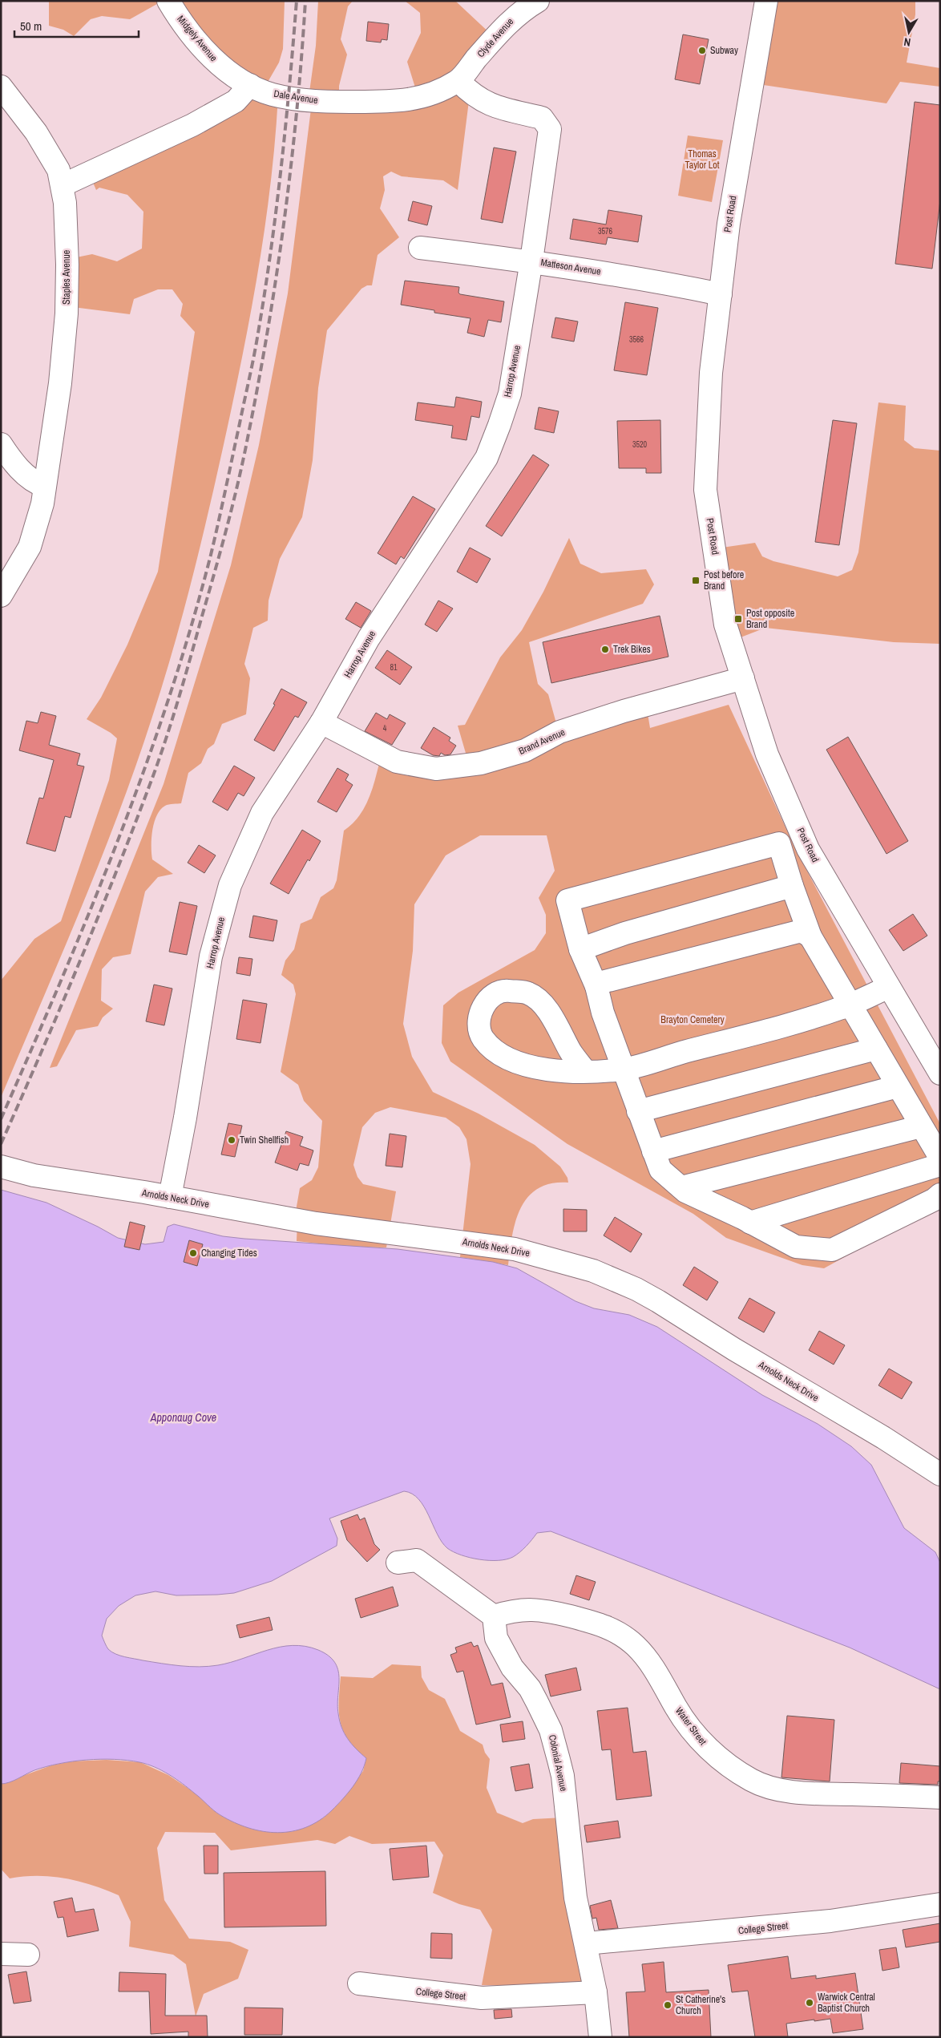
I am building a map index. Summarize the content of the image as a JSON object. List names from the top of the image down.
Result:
{
  "streets": {
    "street": [
      "Clyde Avenue",
      "Midgely Avenue",
      "Dale Avenue",
      "Post Road",
      "Matteson Avenue",
      "Staples Avenue",
      "Harrop Avenue",
      "Brand Avenue",
      "Arnolds Neck Drive",
      "Water Street",
      "Colonial Avenue",
      "College Street"
    ]
  },
  "crossings": [
    ["Clyde Avenue", "Dale Avenue"],
    ["Clyde Avenue", "Harrop Avenue"],
    ["Midgely Avenue", "Dale Avenue"],
    ["Dale Avenue", "Harrop Avenue"],
    ["Post Road", "Matteson Avenue"],
    ["Post Road", "Brand Avenue"],
    ["Matteson Avenue", "Harrop Avenue"],
    ["Harrop Avenue", "Brand Avenue"],
    ["Harrop Avenue", "Arnolds Neck Drive"],
    ["Water Street", "Colonial Avenue"],
    ["Colonial Avenue", "College Street"]
  ],
  "water": ["Apponaug Cove"],
  "parks": ["Thomas Taylor Lot", "Brayton Cemetery"],
  "places": {
    "other": [
      "Subway",
      "Trek Bikes",
      "Twin Shellfish",
      "Changing Tides",
      "Warwick Central Baptist Church",
      "St Catherine's Church"
    ],
    "transit": ["Post before Brand", "Post opposite Brand"]
  },
  "house_numbers": [
    "3576",
    "3566",
    "3520",
    "81",
    "4"
  ],
  "scale_bar": "50 m",
  "north": "bottom"
}
